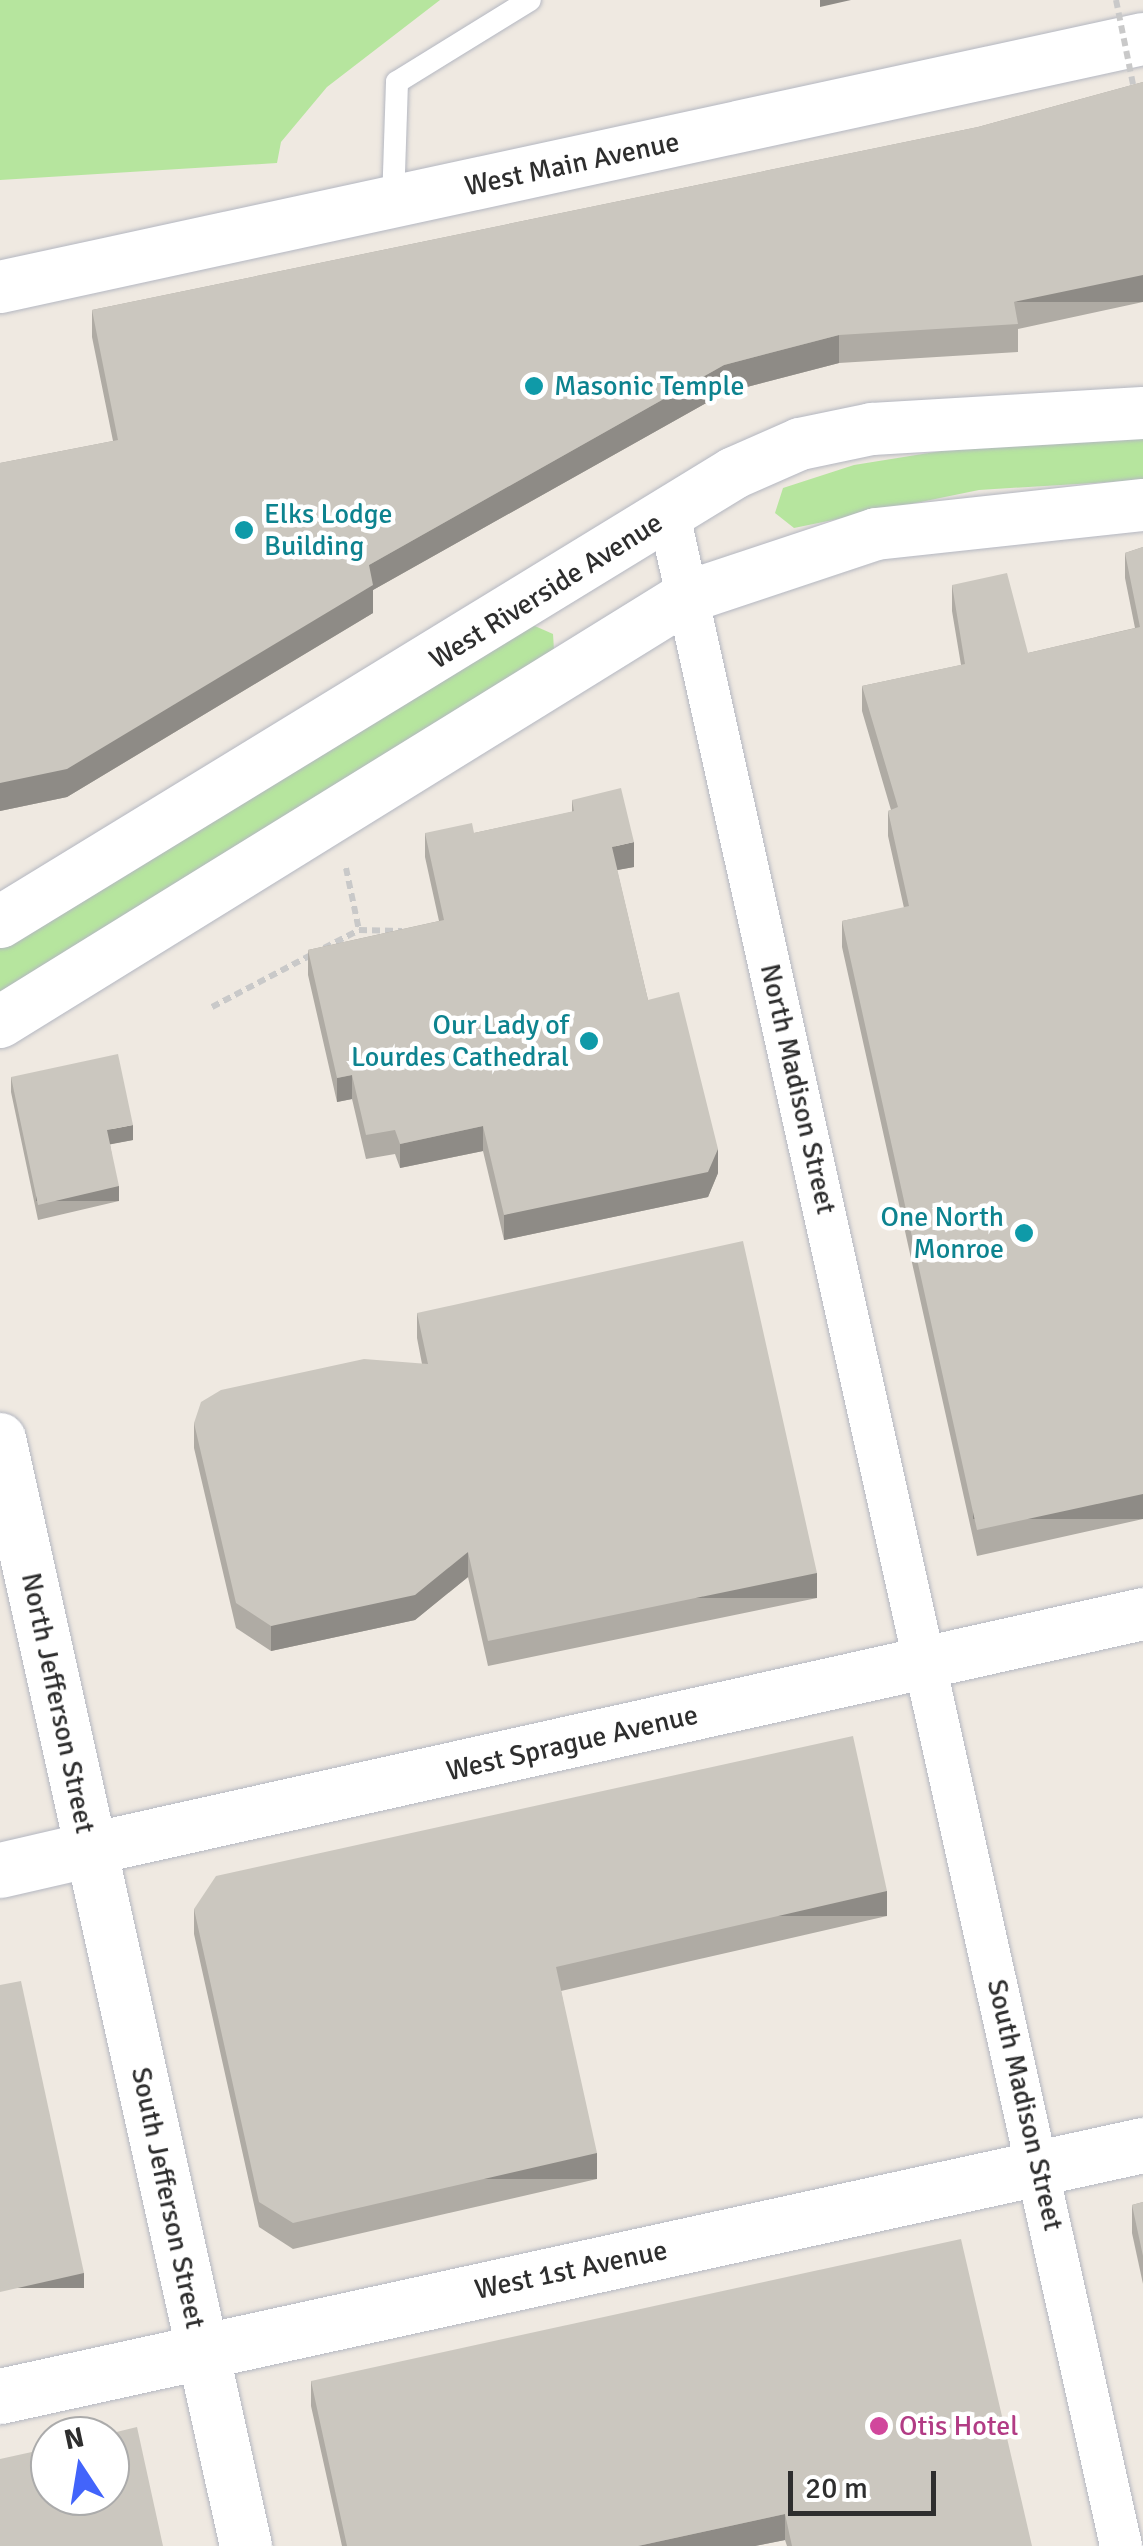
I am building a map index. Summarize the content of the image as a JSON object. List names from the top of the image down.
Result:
{
  "streets": {
    "main road": ["West Sprague Avenue", "West 1st Avenue"],
    "street": [
      "West Main Avenue",
      "West Riverside Avenue",
      "North Madison Street",
      "North Jefferson Street",
      "South Madison Street",
      "South Jefferson Street"
    ]
  },
  "crossings": [
    ["West Riverside Avenue", "North Madison Street"],
    ["North Madison Street", "West Sprague Avenue"],
    ["North Madison Street", "South Madison Street"],
    ["North Jefferson Street", "West Sprague Avenue"],
    ["North Jefferson Street", "South Jefferson Street"],
    ["West Sprague Avenue", "South Madison Street"],
    ["West Sprague Avenue", "South Jefferson Street"],
    ["South Madison Street", "West 1st Avenue"],
    ["South Jefferson Street", "West 1st Avenue"]
  ],
  "places": [
    "Masonic Temple",
    "Elks Lodge Building",
    "Our Lady of Lourdes Cathedral",
    "One North Monroe",
    "Otis Hotel"
  ],
  "scale_bar": "20 m",
  "north": "top"
}
